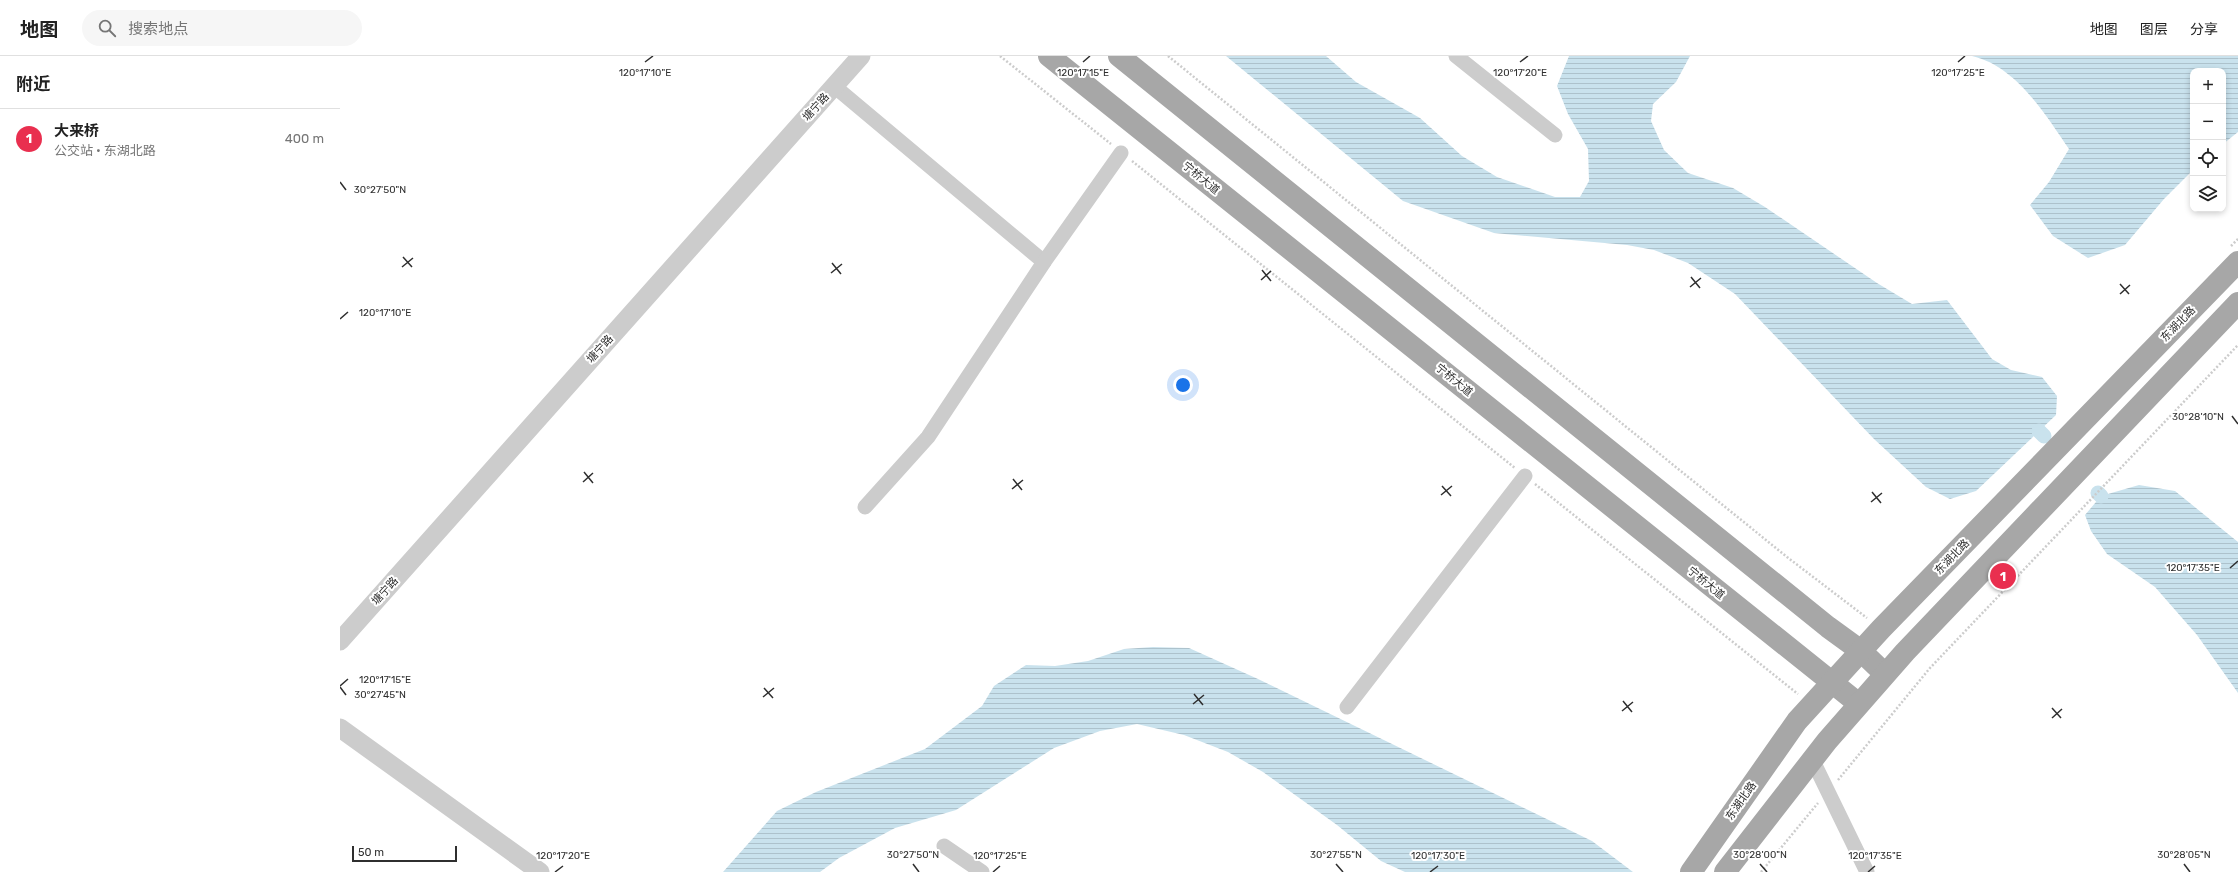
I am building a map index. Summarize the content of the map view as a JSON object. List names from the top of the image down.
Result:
{
  "streets": {
    "main road": ["宁桥大道", "东湖北路"],
    "street": ["塘宁路"]
  },
  "crossings": [
    ["宁桥大道", "东湖北路"]
  ],
  "scale_bar": "50 m",
  "page": {
    "header": "地图",
    "search": "搜索地点",
    "nav": ["地图", "图层", "分享"],
    "heading": "附近",
    "map_buttons": ["+", "−"],
    "list": [
      {
        "mark": "1",
        "name": "大来桥",
        "note": "公交站 · 东湖北路",
        "value": "400 m"
      }
    ],
    "pins": "1",
    "scale": "50 m"
  },
  "coordinates": [
    "120°17'15\"E",
    "120°17'20\"E",
    "120°17'25\"E",
    "120°17'10\"E",
    "30°27'50\"N",
    "30°28'10\"N",
    "120°17'35\"E",
    "30°27'45\"N",
    "30°27'55\"N",
    "30°28'00\"N",
    "30°28'05\"N",
    "120°17'30\"E"
  ]
}
